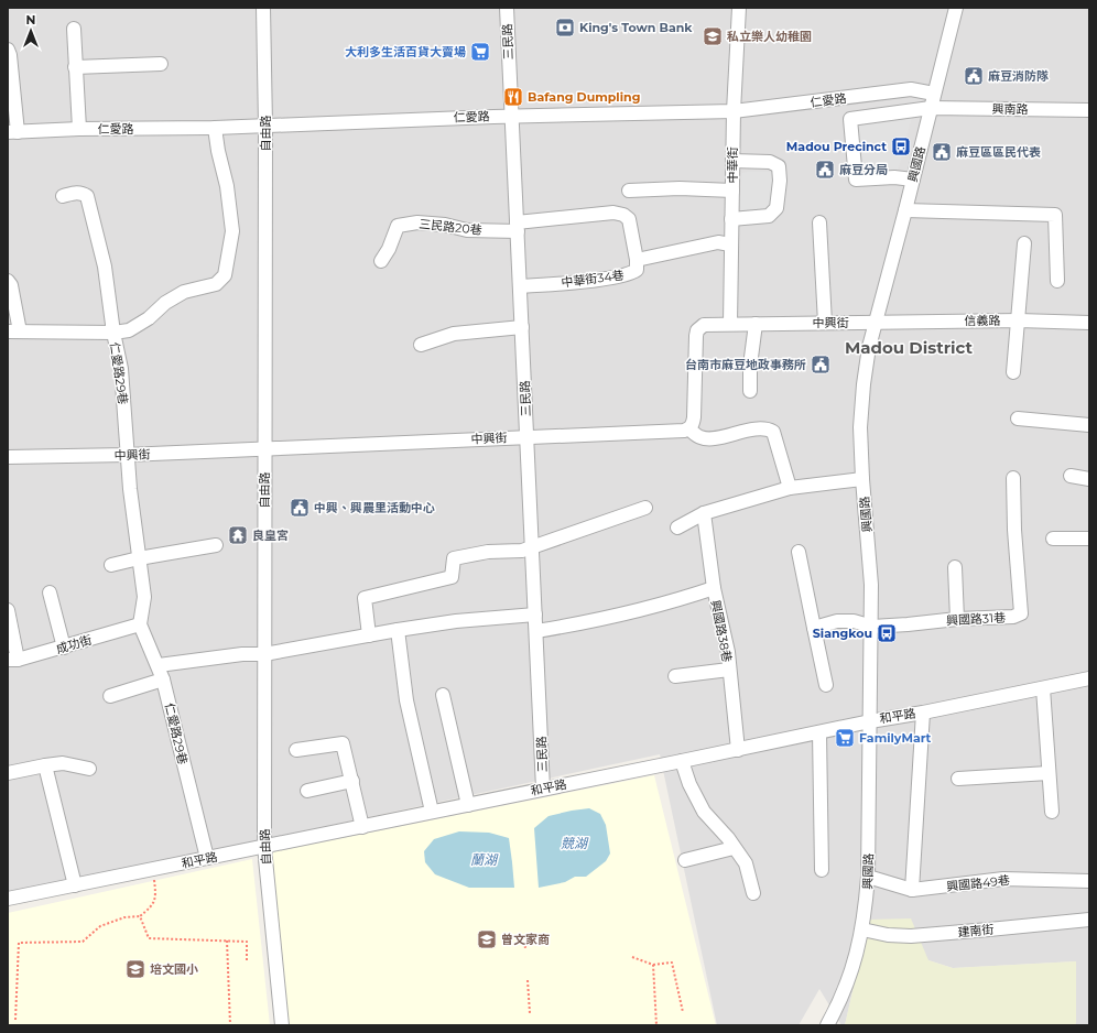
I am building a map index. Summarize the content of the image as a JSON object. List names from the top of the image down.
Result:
{
  "streets": {
    "street": [
      "三民路",
      "仁愛路",
      "興南路",
      "自由路",
      "興國路",
      "中華街",
      "三民路20巷",
      "中華街34巷",
      "信義路",
      "中興街",
      "仁愛路29巷",
      "興國路31巷",
      "興國路38巷",
      "成功街",
      "和平路",
      "興國路49巷",
      "建南街"
    ]
  },
  "crossings": [
    ["三民路", "仁愛路"],
    ["三民路", "三民路20巷"],
    ["三民路", "中華街34巷"],
    ["三民路", "中興街"],
    ["三民路", "和平路"],
    ["仁愛路", "自由路"],
    ["仁愛路", "興國路"],
    ["仁愛路", "中華街"],
    ["仁愛路", "仁愛路29巷"],
    ["興南路", "興國路"],
    ["自由路", "中興街"],
    ["自由路", "和平路"],
    ["興國路", "信義路"],
    ["興國路", "中興街"],
    ["興國路", "興國路31巷"],
    ["興國路", "和平路"],
    ["興國路", "興國路49巷"],
    ["興國路", "建南街"],
    ["中華街", "中華街34巷"],
    ["中華街", "中興街"],
    ["三民路20巷", "中華街34巷"],
    ["信義路", "中興街"],
    ["中興街", "仁愛路29巷"],
    ["仁愛路29巷", "成功街"],
    ["仁愛路29巷", "和平路"],
    ["興國路38巷", "和平路"]
  ],
  "districts": ["Madou District"],
  "water": ["競湖", "蘭湖"],
  "places": {
    "bank": ["King's Town Bank"],
    "school or university": ["私立樂人幼稚園", "曾文家商", "培文國小"],
    "supermarket": ["大利多生活百貨大賣場", "FamilyMart"],
    "public building": [
      "麻豆消防隊",
      "麻豆區區民代表",
      "麻豆分局",
      "台南市麻豆地政事務所",
      "中興、興農里活動中心"
    ],
    "restaurant": ["Bafang Dumpling"],
    "bus stop": ["Madou Precinct", "Siangkou"],
    "temple": ["良皇宮"]
  },
  "north": "top"
}
